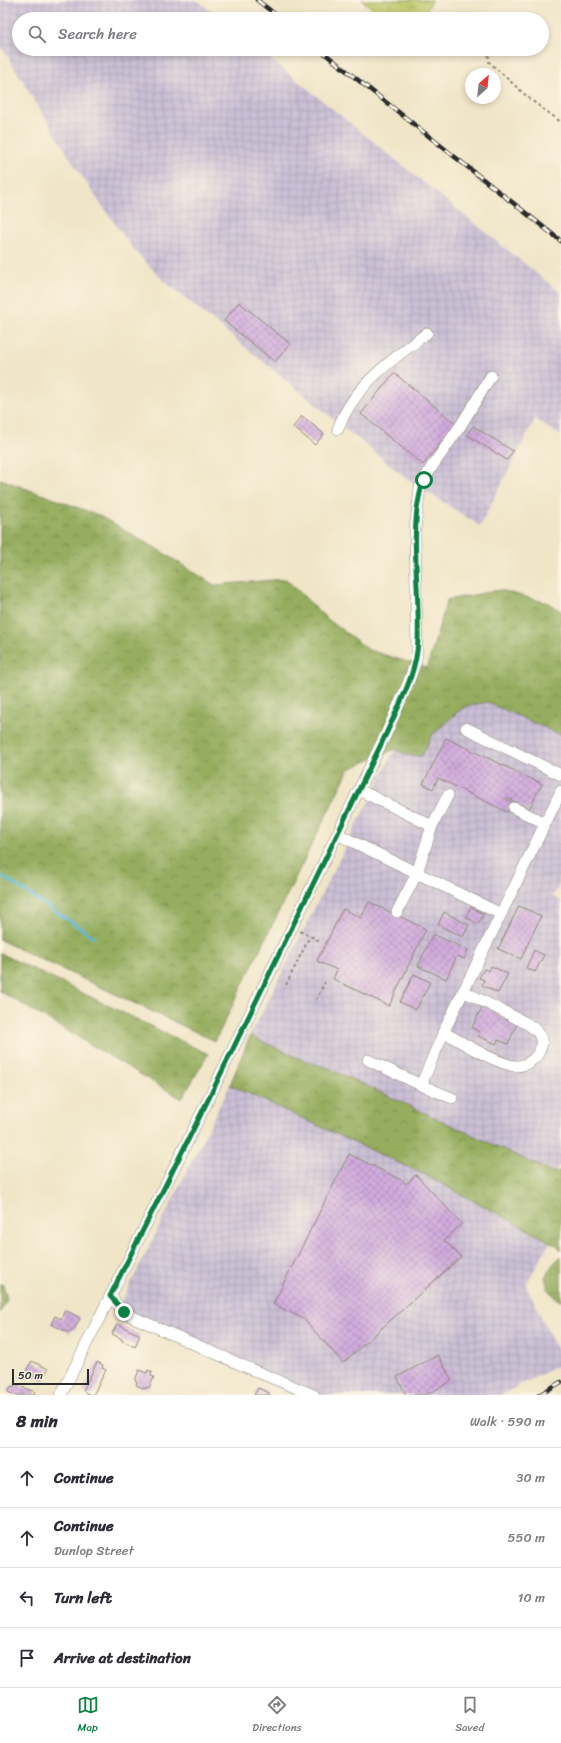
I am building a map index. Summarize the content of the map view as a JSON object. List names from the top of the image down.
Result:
{
  "scale_bar": "50 m",
  "north": "top right",
  "page": {
    "search": "Search here",
    "scale": "50 m",
    "heading": ["8 min", "Walk · 590 m"],
    "list": [
      ["Continue", "30 m"],
      ["Continue", "Dunlop Street", "550 m"],
      ["Turn left", "10 m"],
      "Arrive at destination"
    ],
    "nav": ["Map", "Directions", "Saved"]
  }
}
